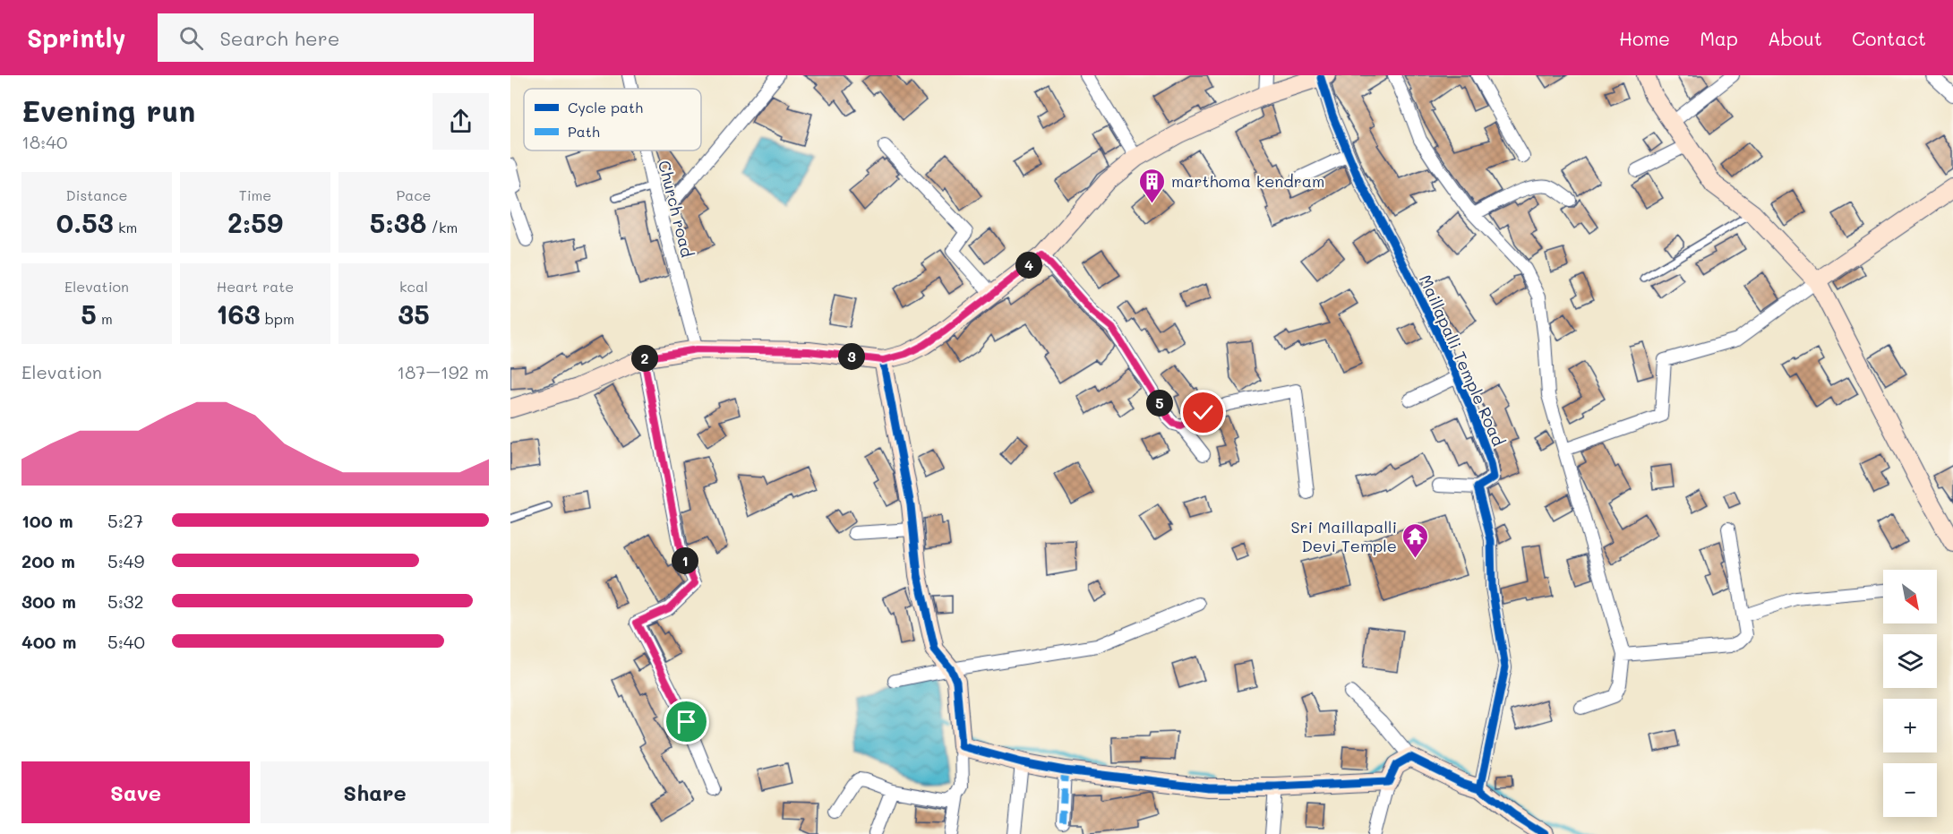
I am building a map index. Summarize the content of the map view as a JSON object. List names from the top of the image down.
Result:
{
  "streets": {
    "street": ["Church road", "Maillapalli Temple Road"]
  },
  "places": {
    "building": ["marthoma kendram"],
    "temple": ["Sri Maillapalli Devi Temple"]
  },
  "legend": ["Cycle path", "Path"],
  "north": "bottom right",
  "page": {
    "header": "Sprintly",
    "search": "Search here",
    "nav": [
      "Home",
      "Map",
      "About",
      "Contact"
    ],
    "heading": ["Evening run", "18:40"],
    "stats": [
      ["Distance", "0.53 km"],
      ["Time", "2:59"],
      ["Pace", "5:38 /km"],
      ["Elevation", "5 m"],
      ["Heart rate", "163 bpm"],
      ["kcal", "35"]
    ],
    "pins": [
      "4",
      "3",
      "2",
      "5",
      "1"
    ],
    "chart": ["Elevation", "187–192 m"],
    "list": [
      {
        "name": "100 m",
        "note": "5:27"
      },
      {
        "name": "200 m",
        "note": "5:49"
      },
      {
        "name": "300 m",
        "note": "5:32"
      },
      {
        "name": "400 m",
        "note": "5:40"
      }
    ],
    "map_buttons": ["+", "−"],
    "buttons": ["Save", "Share"]
  }
}
